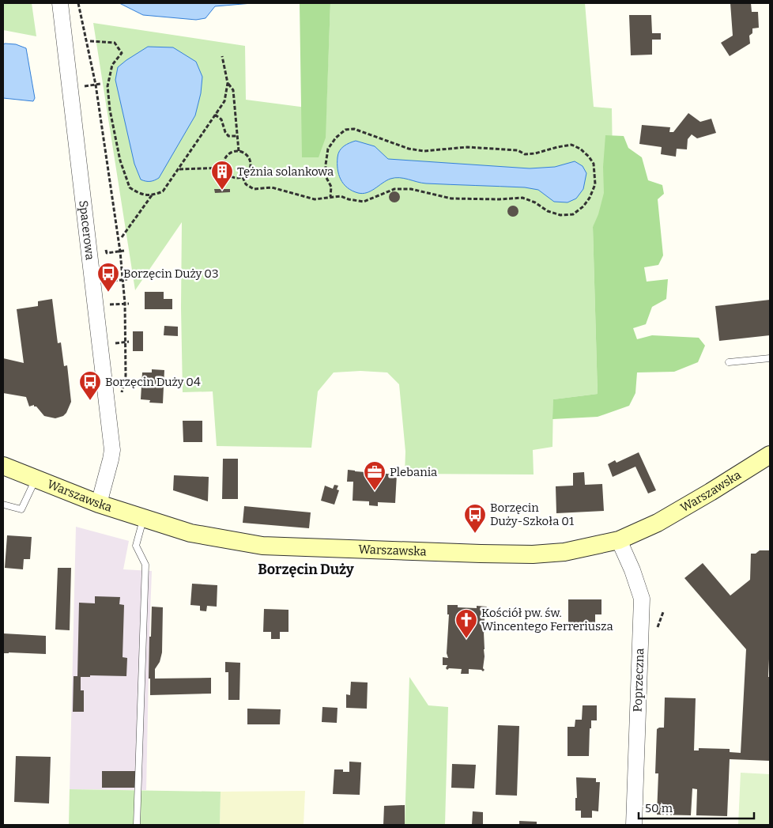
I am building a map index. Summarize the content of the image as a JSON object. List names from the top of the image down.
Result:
{
  "streets": {
    "main road": ["Warszawska"],
    "street": ["Spacerowa", "Poprzeczna"]
  },
  "crossings": [
    ["Spacerowa", "Warszawska"],
    ["Warszawska", "Poprzeczna"]
  ],
  "districts": ["Borzęcin Duży"],
  "places": {
    "building": ["Tężnia solankowa"],
    "bus stop": ["Borzęcin Duży 03", "Borzęcin Duży 04", "Borzęcin Duży-Szkoła 01"],
    "office": ["Plebania"],
    "church": ["Kościół pw. św. Wincentego Ferreriusza"]
  },
  "scale_bar": "50 m"
}
